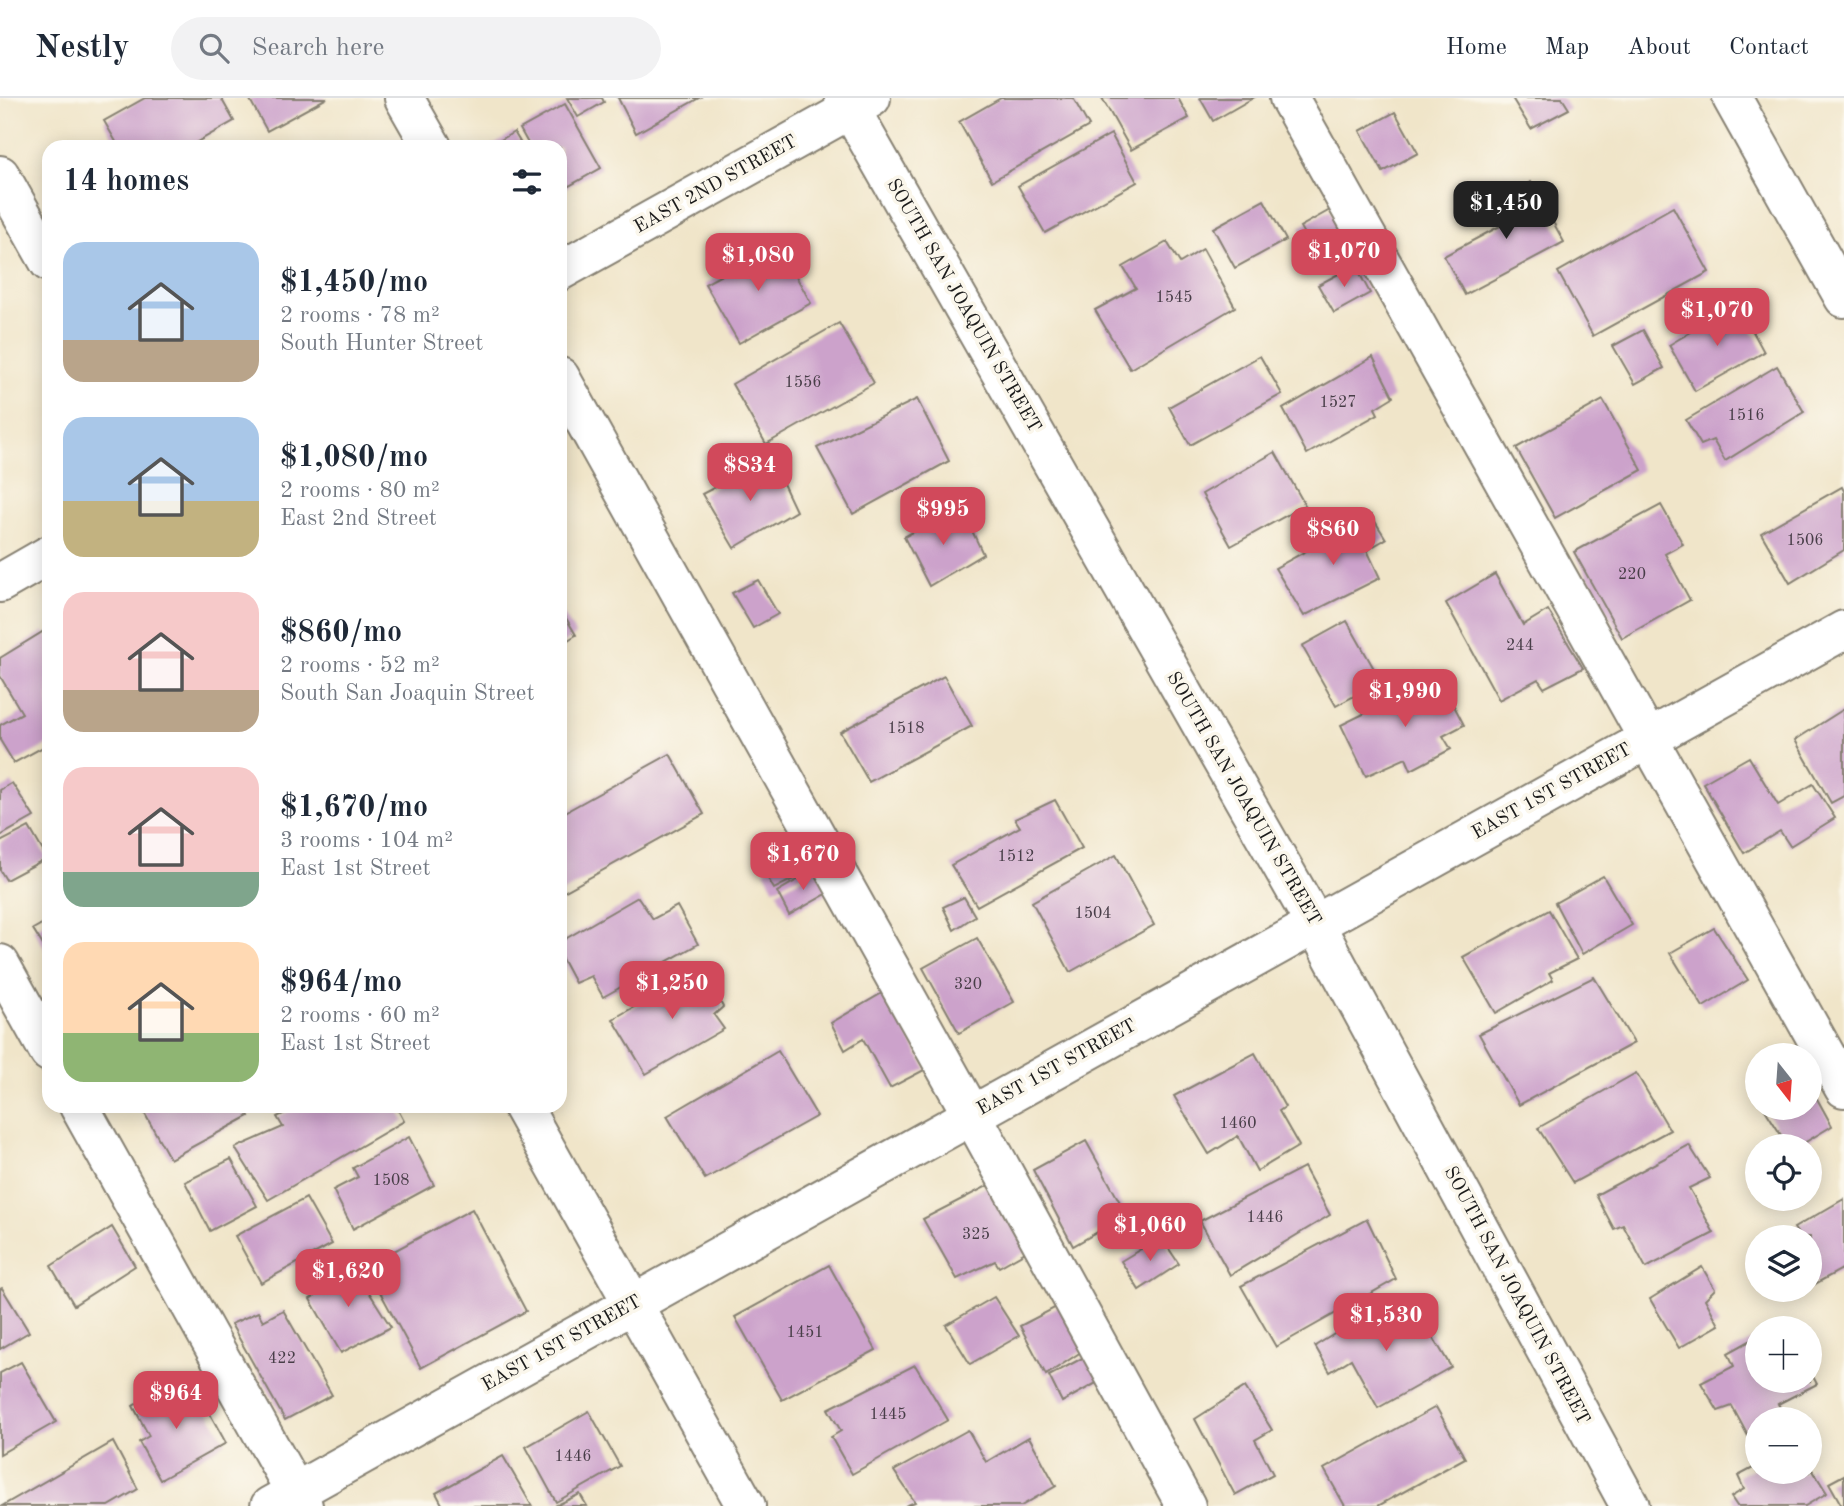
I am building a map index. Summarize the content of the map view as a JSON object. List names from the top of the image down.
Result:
{
  "streets": {
    "street": ["EAST 2ND STREET", "SOUTH SAN JOAQUIN STREET", "EAST 1ST STREET"]
  },
  "crossings": [
    ["EAST 2ND STREET", "SOUTH SAN JOAQUIN STREET"],
    ["SOUTH SAN JOAQUIN STREET", "EAST 1ST STREET"]
  ],
  "house_numbers": [
    "1545",
    "1556",
    "1527",
    "1516",
    "1506",
    "220",
    "244",
    "1518",
    "1512",
    "1504",
    "320",
    "1460",
    "1508",
    "1446",
    "325",
    "1451",
    "422",
    "1445",
    "1446"
  ],
  "north": "bottom",
  "page": {
    "header": "Nestly",
    "search": "Search here",
    "nav": [
      "Home",
      "Map",
      "About",
      "Contact"
    ],
    "heading": "14 homes",
    "price": [
      "$1,450",
      "$1,070",
      "$1,080",
      "$1,070",
      "$834",
      "$995",
      "$860",
      "$1,990",
      "$1,670",
      "$1,250",
      "$1,060",
      "$1,620",
      "$1,530",
      "$964"
    ],
    "list": [
      {
        "name": "$1,450/mo",
        "note": "2 rooms · 78 m² · South Hunter Street"
      },
      {
        "name": "$1,080/mo",
        "note": "2 rooms · 80 m² · East 2nd Street"
      },
      {
        "name": "$860/mo",
        "note": "2 rooms · 52 m² · South San Joaquin Street"
      },
      {
        "name": "$1,670/mo",
        "note": "3 rooms · 104 m² · East 1st Street"
      },
      {
        "name": "$964/mo",
        "note": "2 rooms · 60 m² · East 1st Street"
      }
    ],
    "map_buttons": ["+", "−"]
  }
}
